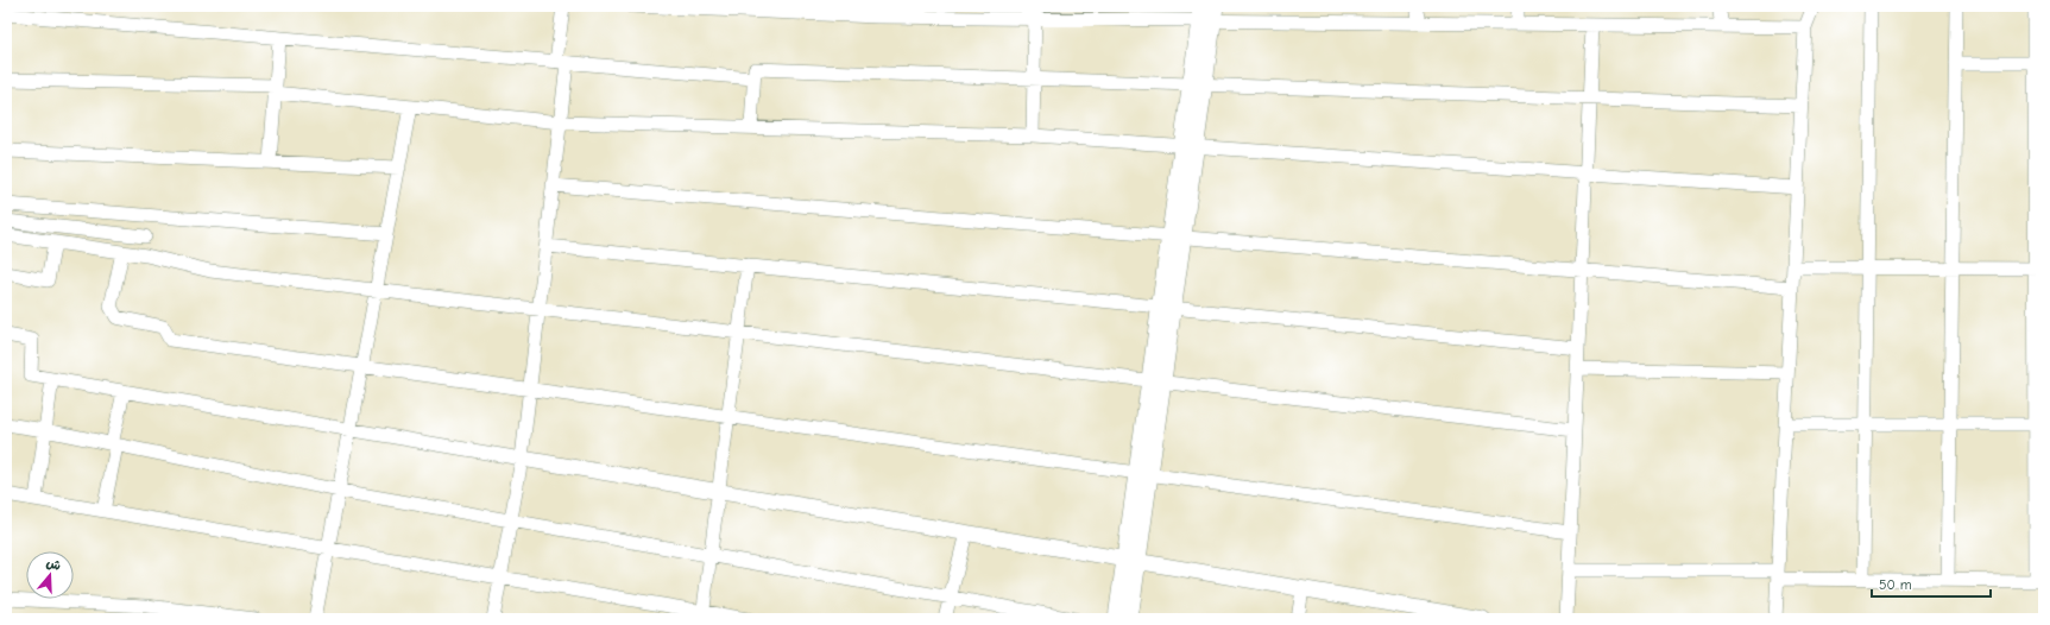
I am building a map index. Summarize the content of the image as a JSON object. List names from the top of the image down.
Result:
{
  "scale_bar": "50 m",
  "north": "top"
}
